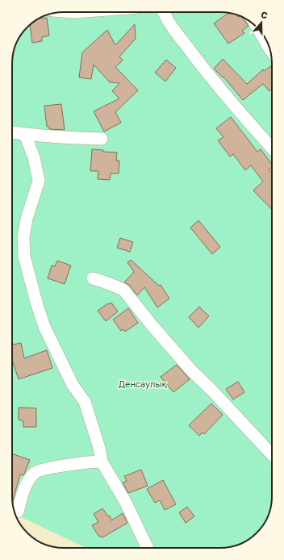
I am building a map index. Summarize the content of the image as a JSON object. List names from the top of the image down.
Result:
{
  "parks": ["Денсаулық"],
  "north": "top"
}
